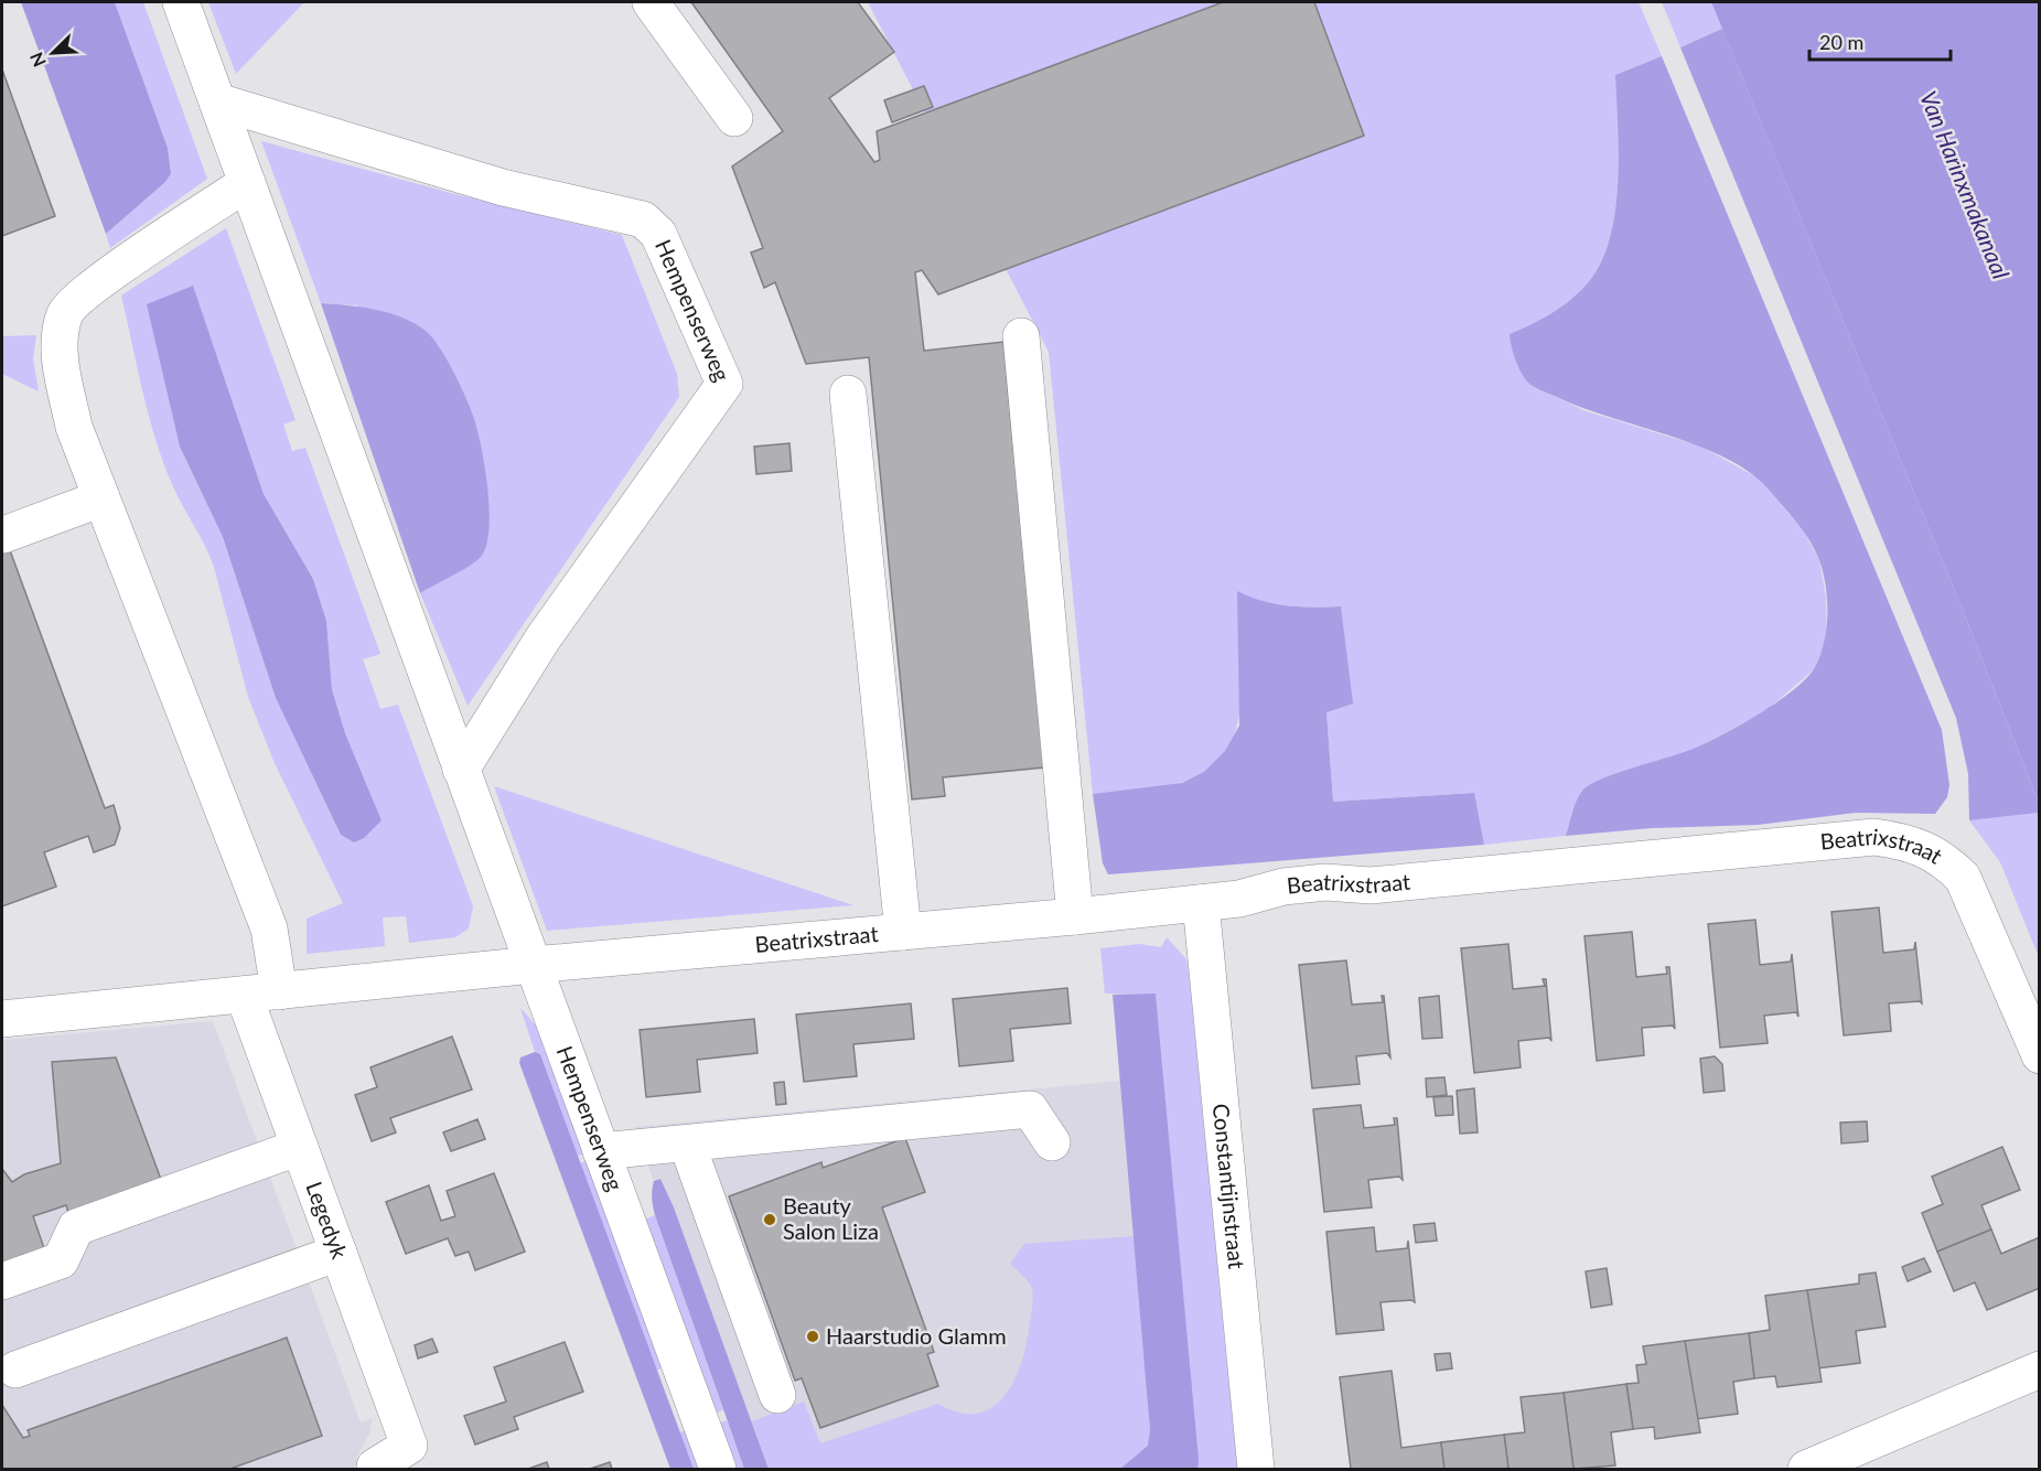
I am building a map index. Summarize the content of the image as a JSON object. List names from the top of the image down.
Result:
{
  "streets": {
    "street": [
      "Hempenserweg",
      "Beatrixstraat",
      "Constantijnstraat",
      "Legedyk"
    ]
  },
  "crossings": [
    ["Hempenserweg", "Beatrixstraat"],
    ["Beatrixstraat", "Constantijnstraat"]
  ],
  "water": ["Van Harinxmakanaal"],
  "places": ["Beauty Salon Liza", "Haarstudio Glamm"],
  "scale_bar": "20 m",
  "north": "bottom left"
}
